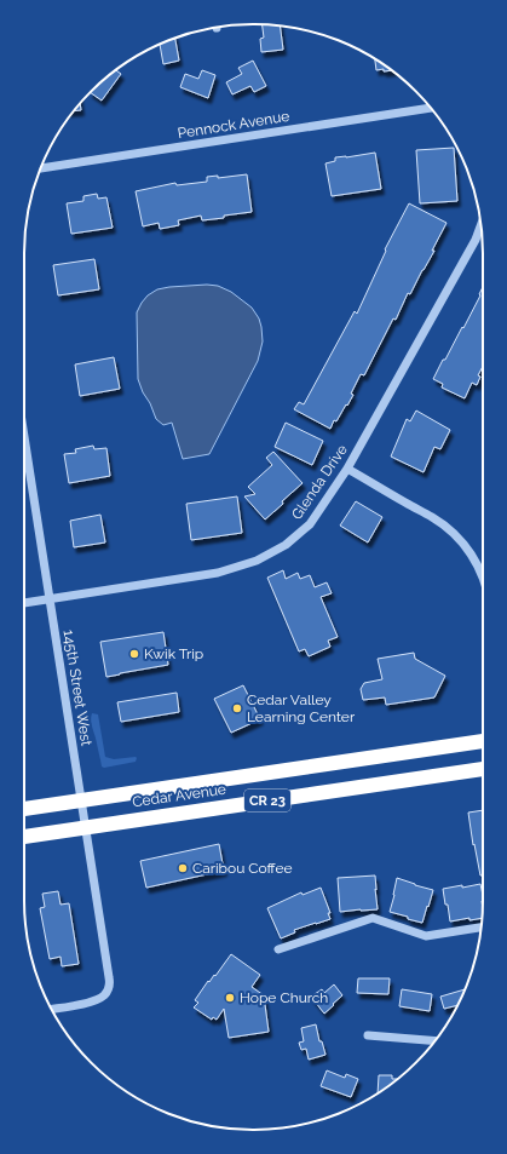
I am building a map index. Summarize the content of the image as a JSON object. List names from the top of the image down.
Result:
{
  "streets": {
    "highway": ["Cedar Avenue", "CR 23"],
    "street": ["Pennock Avenue", "Glenda Drive", "145th Street West"]
  },
  "crossings": [
    ["Glenda Drive", "145th Street West"],
    ["145th Street West", "Cedar Avenue"]
  ],
  "places": [
    "Kwik Trip",
    "Cedar Valley Learning Center",
    "Caribou Coffee",
    "Hope Church"
  ]
}
